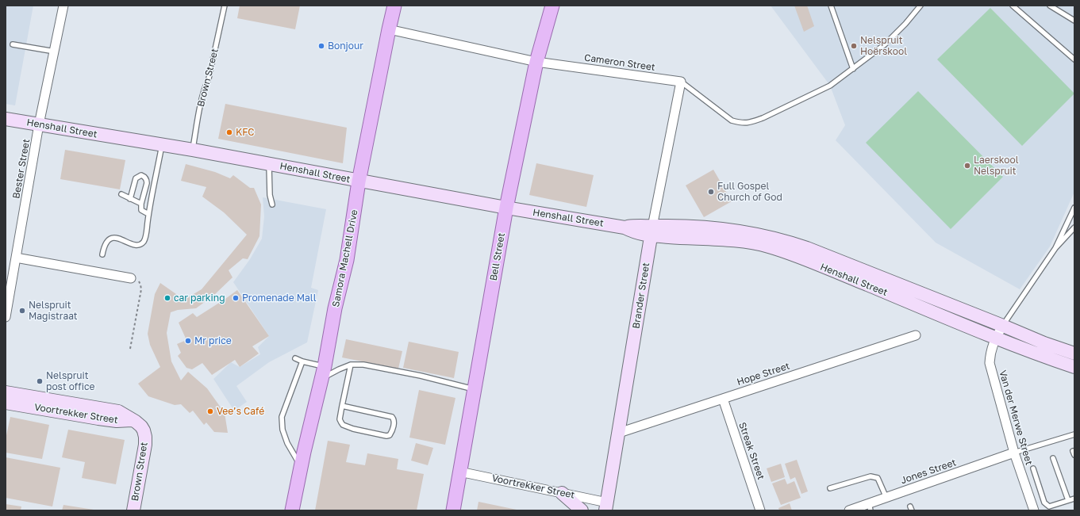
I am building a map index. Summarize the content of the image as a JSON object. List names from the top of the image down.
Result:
{
  "streets": {
    "main road": ["Bell Street", "Samora Machell Drive"],
    "street": [
      "Cameron Street",
      "Brown Street",
      "Henshall Street",
      "Bester Street",
      "Brander Street",
      "Hope Street",
      "Voortrekker Street",
      "Van der Merwe Street",
      "Streak Street",
      "Jones Street"
    ]
  },
  "crossings": [
    ["Cameron Street", "Bell Street"],
    ["Cameron Street", "Samora Machell Drive"],
    ["Cameron Street", "Brander Street"],
    ["Brown Street", "Henshall Street"],
    ["Brown Street", "Voortrekker Street"],
    ["Henshall Street", "Bester Street"],
    ["Henshall Street", "Bell Street"],
    ["Henshall Street", "Samora Machell Drive"],
    ["Henshall Street", "Brander Street"],
    ["Henshall Street", "Van der Merwe Street"],
    ["Bell Street", "Voortrekker Street"],
    ["Brander Street", "Hope Street"],
    ["Brander Street", "Voortrekker Street"],
    ["Hope Street", "Streak Street"],
    ["Van der Merwe Street", "Jones Street"]
  ],
  "places": [
    "Bonjour",
    "Nelspruit Hoërskool",
    "KFC",
    "Laerskool Nelspruit",
    "Full Gospel Church of God",
    "car parking",
    "Promenade Mall",
    "Nelspruit Magistraat",
    "Mr price",
    "Nelspruit post office",
    "Vee’s Café"
  ]
}
